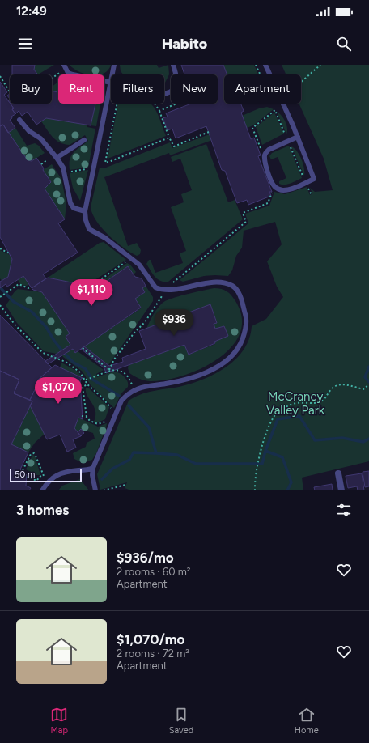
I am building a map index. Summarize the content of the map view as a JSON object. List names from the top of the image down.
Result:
{
  "parks": ["McCraney Valley Park"],
  "scale_bar": "50 m",
  "page": {
    "status": "12:49",
    "header": "Habito",
    "chip": [
      "Buy",
      "Rent",
      "Filters",
      "New",
      "Apartment"
    ],
    "price": ["$1,110", "$936", "$1,070"],
    "scale": "50 m",
    "heading": "3 homes",
    "list": [
      {
        "name": "$936/mo",
        "note": "2 rooms · 60 m² · Apartment"
      },
      {
        "name": "$1,070/mo",
        "note": "2 rooms · 72 m² · Apartment"
      }
    ],
    "tabs": ["Map", "Saved", "Home"]
  }
}
